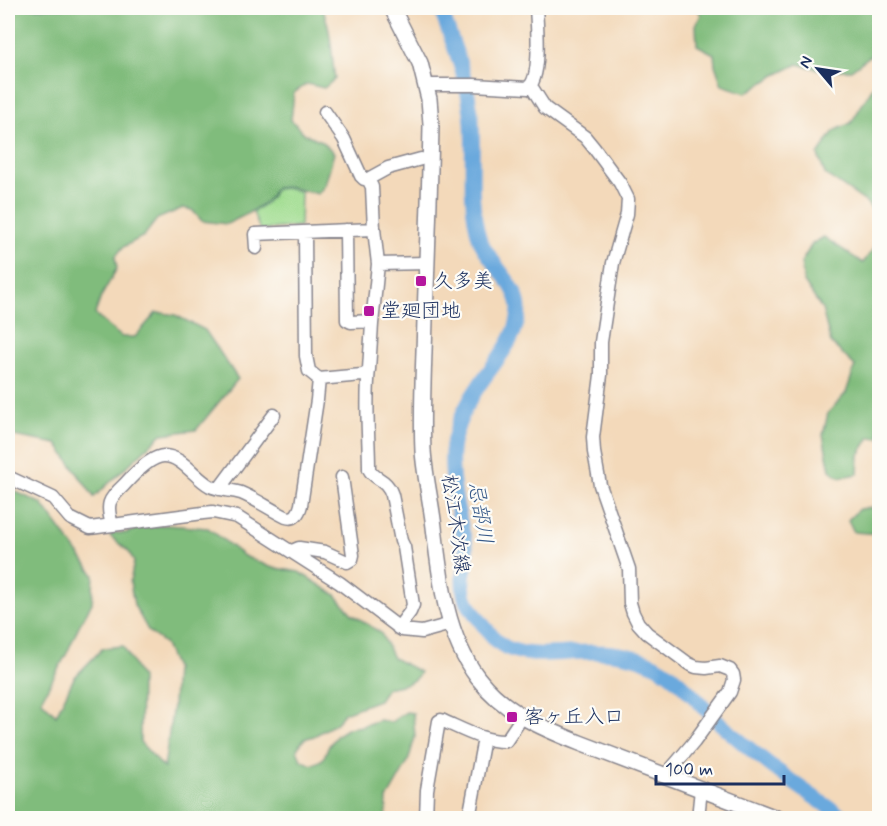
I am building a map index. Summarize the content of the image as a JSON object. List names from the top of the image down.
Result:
{
  "streets": {
    "main road": ["松江木次線"]
  },
  "water": ["忌部川"],
  "places": {
    "transit": ["久多美", "堂廻団地", "客ヶ丘入口"]
  },
  "scale_bar": "100 m",
  "north": "top left"
}
